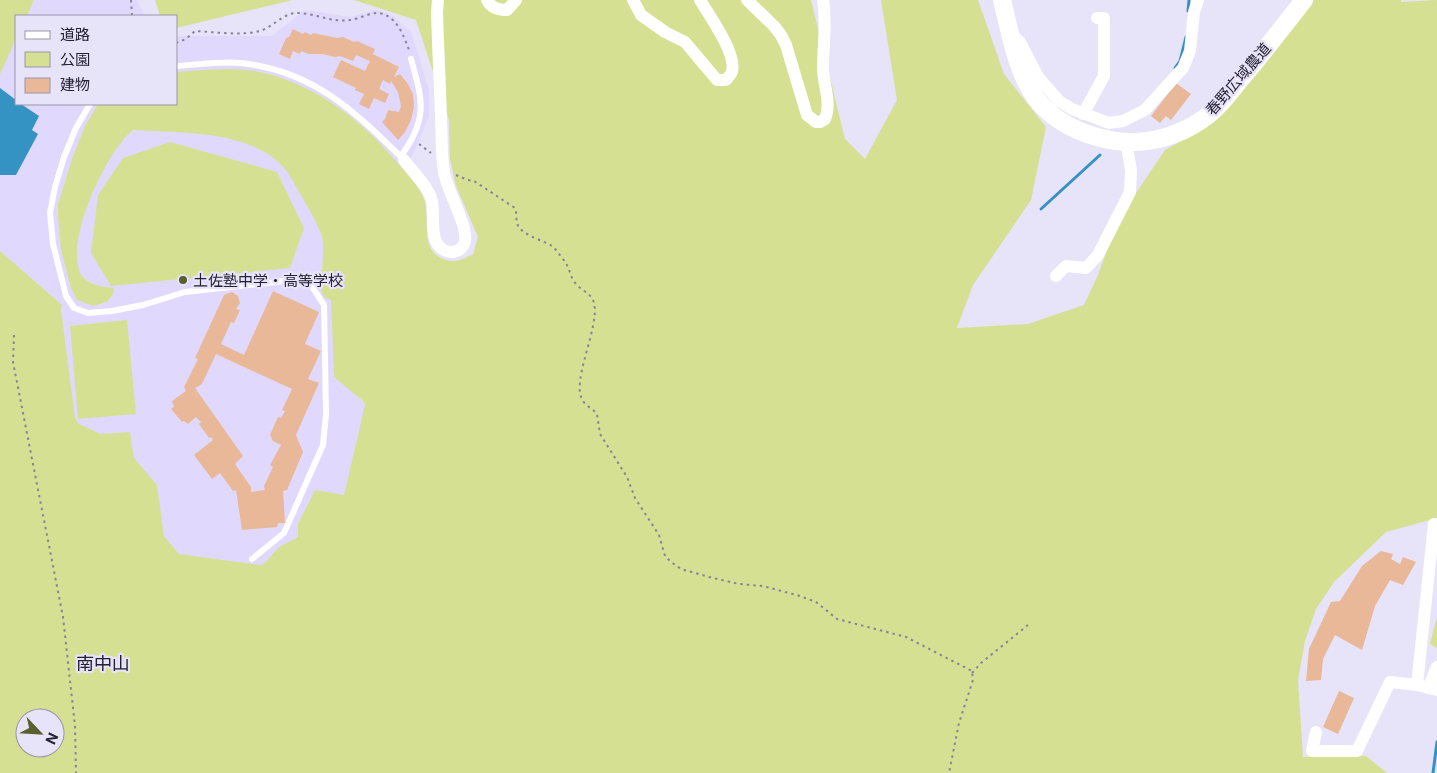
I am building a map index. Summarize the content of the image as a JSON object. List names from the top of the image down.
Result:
{
  "streets": {
    "street": ["春野広域農道"]
  },
  "districts": ["南中山"],
  "places": ["土佐塾中学・高等学校"],
  "legend": ["道路", "公園", "建物"],
  "north": "bottom right"
}
